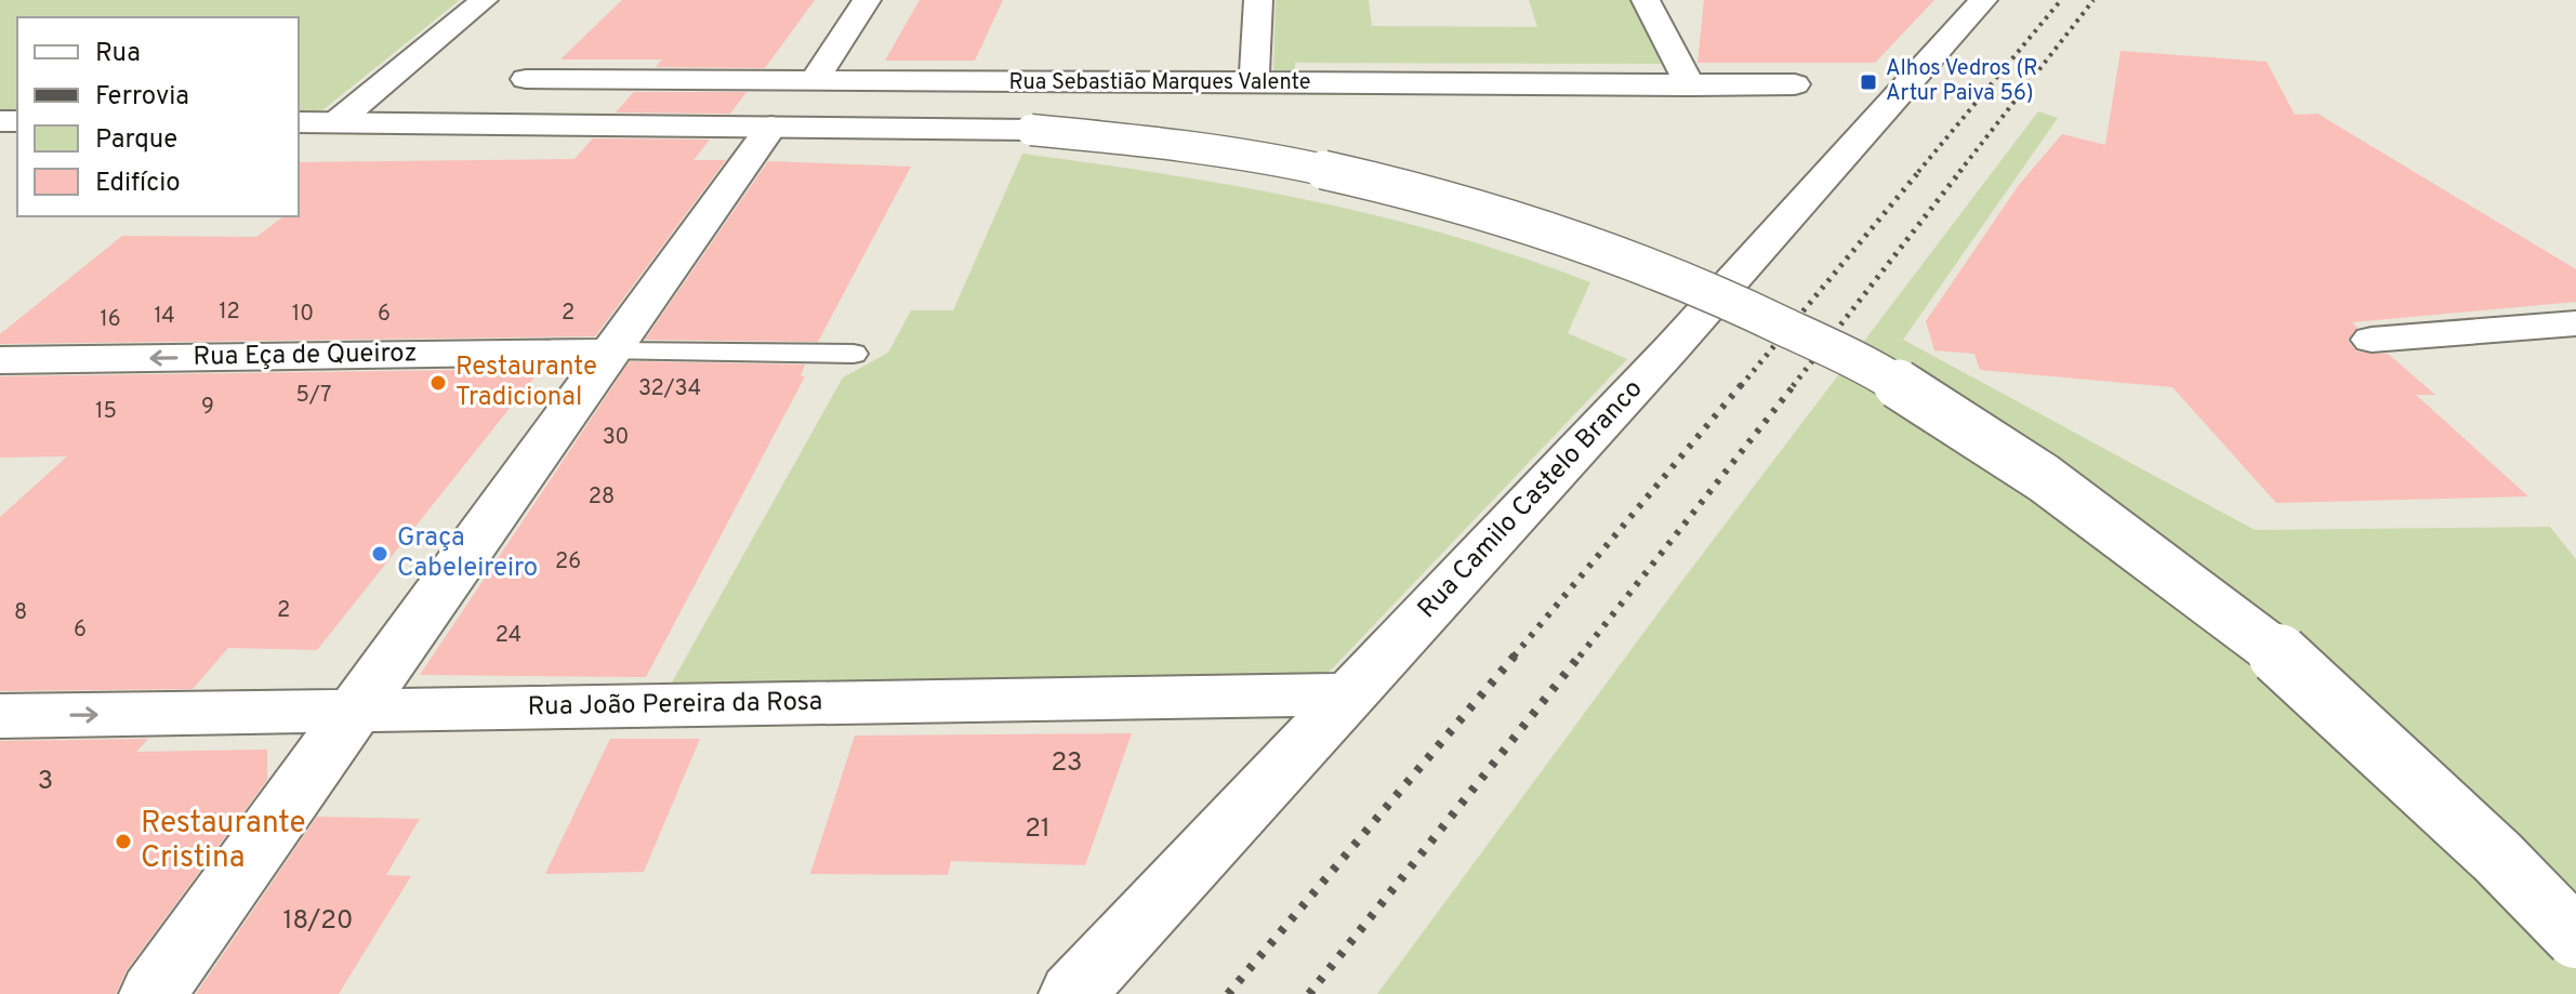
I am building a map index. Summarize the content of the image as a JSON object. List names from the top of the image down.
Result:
{
  "streets": {
    "street": [
      "Rua Sebastião Marques Valente",
      "Rua Eça de Queiroz",
      "Rua Camilo Castelo Branco",
      "Rua João Pereira da Rosa"
    ]
  },
  "crossings": [
    ["Rua Camilo Castelo Branco", "Rua João Pereira da Rosa"]
  ],
  "places": {
    "transit": ["Alhos Vedros (R Artur Paiva 56)"],
    "other": ["Restaurante Tradicional", "Graça Cabeleireiro", "Restaurante Cristina"]
  },
  "house_numbers": [
    "12",
    "2",
    "10",
    "6",
    "14",
    "16",
    "32/34",
    "5/7",
    "9",
    "15",
    "30",
    "28",
    "26",
    "2",
    "8",
    "6",
    "24",
    "23",
    "3",
    "21",
    "18/20"
  ],
  "legend": [
    "Rua",
    "Ferrovia",
    "Parque",
    "Edifício"
  ]
}
